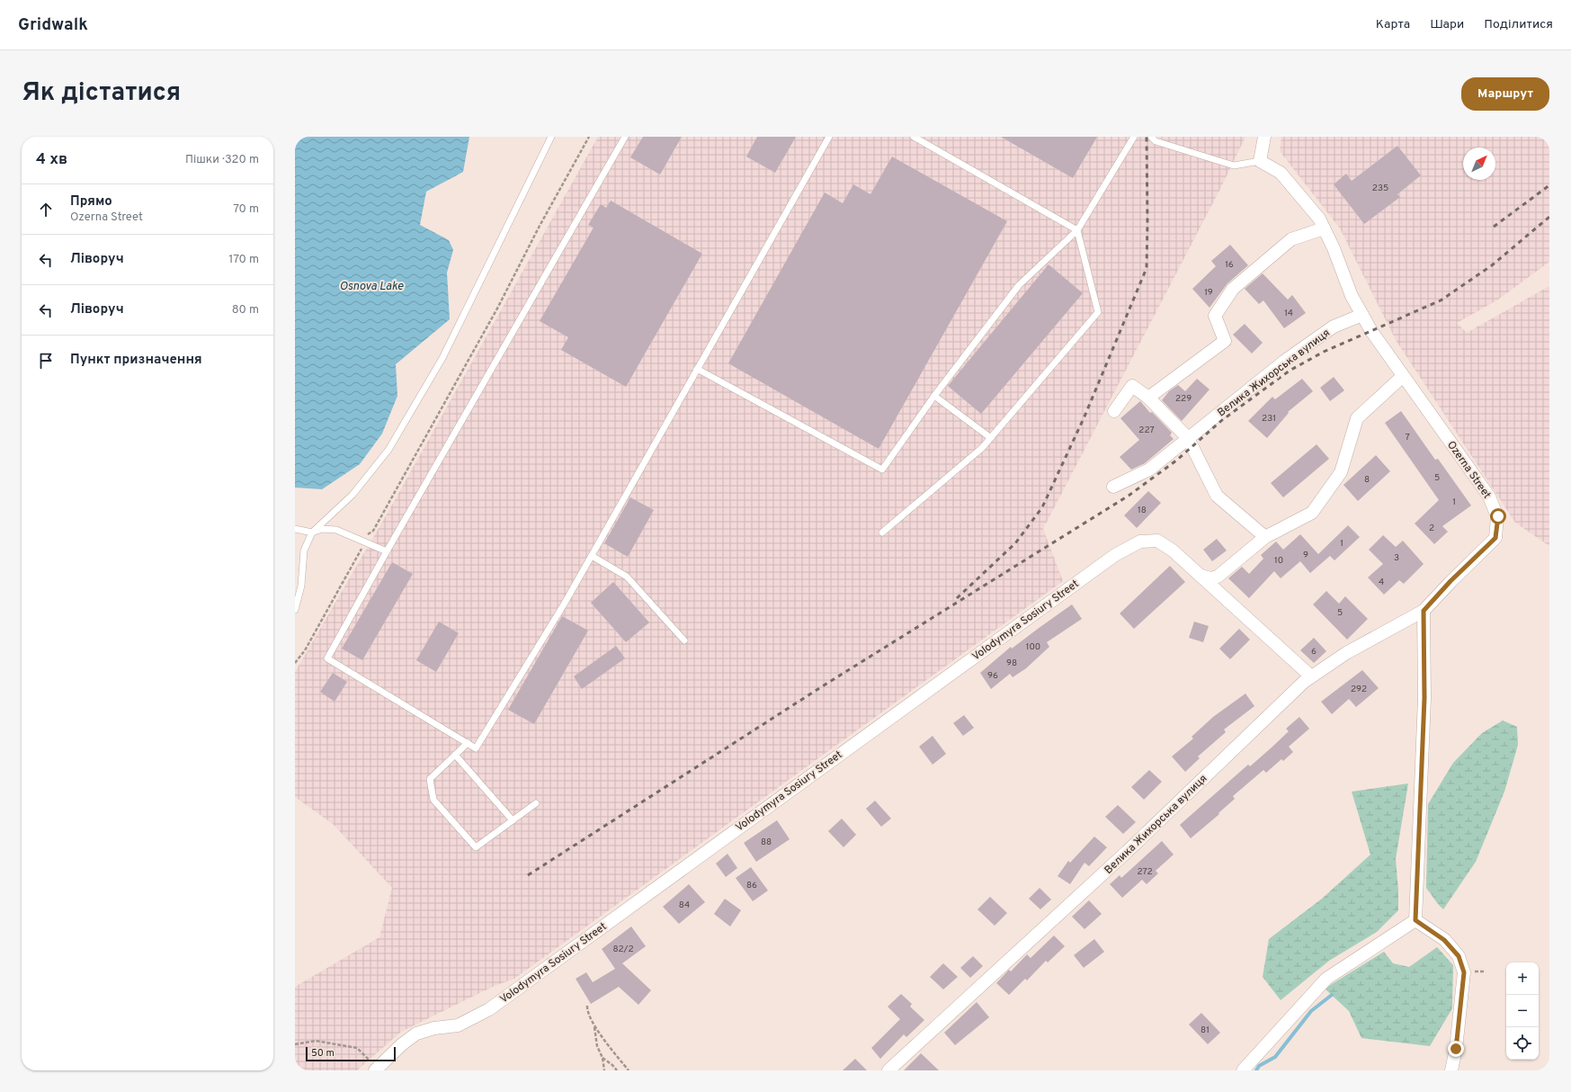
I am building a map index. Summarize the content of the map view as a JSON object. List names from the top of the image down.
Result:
{
  "streets": {
    "street": ["Велика Жихорська вулиця", "Ozerna Street", "Volodymyra Sosiury Street"]
  },
  "crossings": [
    ["Велика Жихорська вулиця", "Ozerna Street"]
  ],
  "water": ["Osnova Lake"],
  "house_numbers": [
    "235",
    "16",
    "19",
    "14",
    "229",
    "231",
    "227",
    "7",
    "5",
    "8",
    "1",
    "18",
    "2",
    "1",
    "9",
    "3",
    "10",
    "4",
    "5",
    "100",
    "6",
    "98",
    "96",
    "292",
    "88",
    "272",
    "86",
    "84",
    "82/2",
    "81"
  ],
  "scale_bar": "50 m",
  "north": "top right",
  "page": {
    "header": "Gridwalk",
    "nav": ["Карта", "Шари", "Поділитися"],
    "title": "Як дістатися",
    "buttons": "Маршрут",
    "heading": ["4 хв", "Пішки · 320 m"],
    "list": [
      ["Прямо", "Ozerna Street", "70 m"],
      ["Ліворуч", "170 m"],
      ["Ліворуч", "80 m"],
      "Пункт призначення"
    ],
    "map_buttons": ["+", "−"],
    "scale": "50 m"
  }
}
